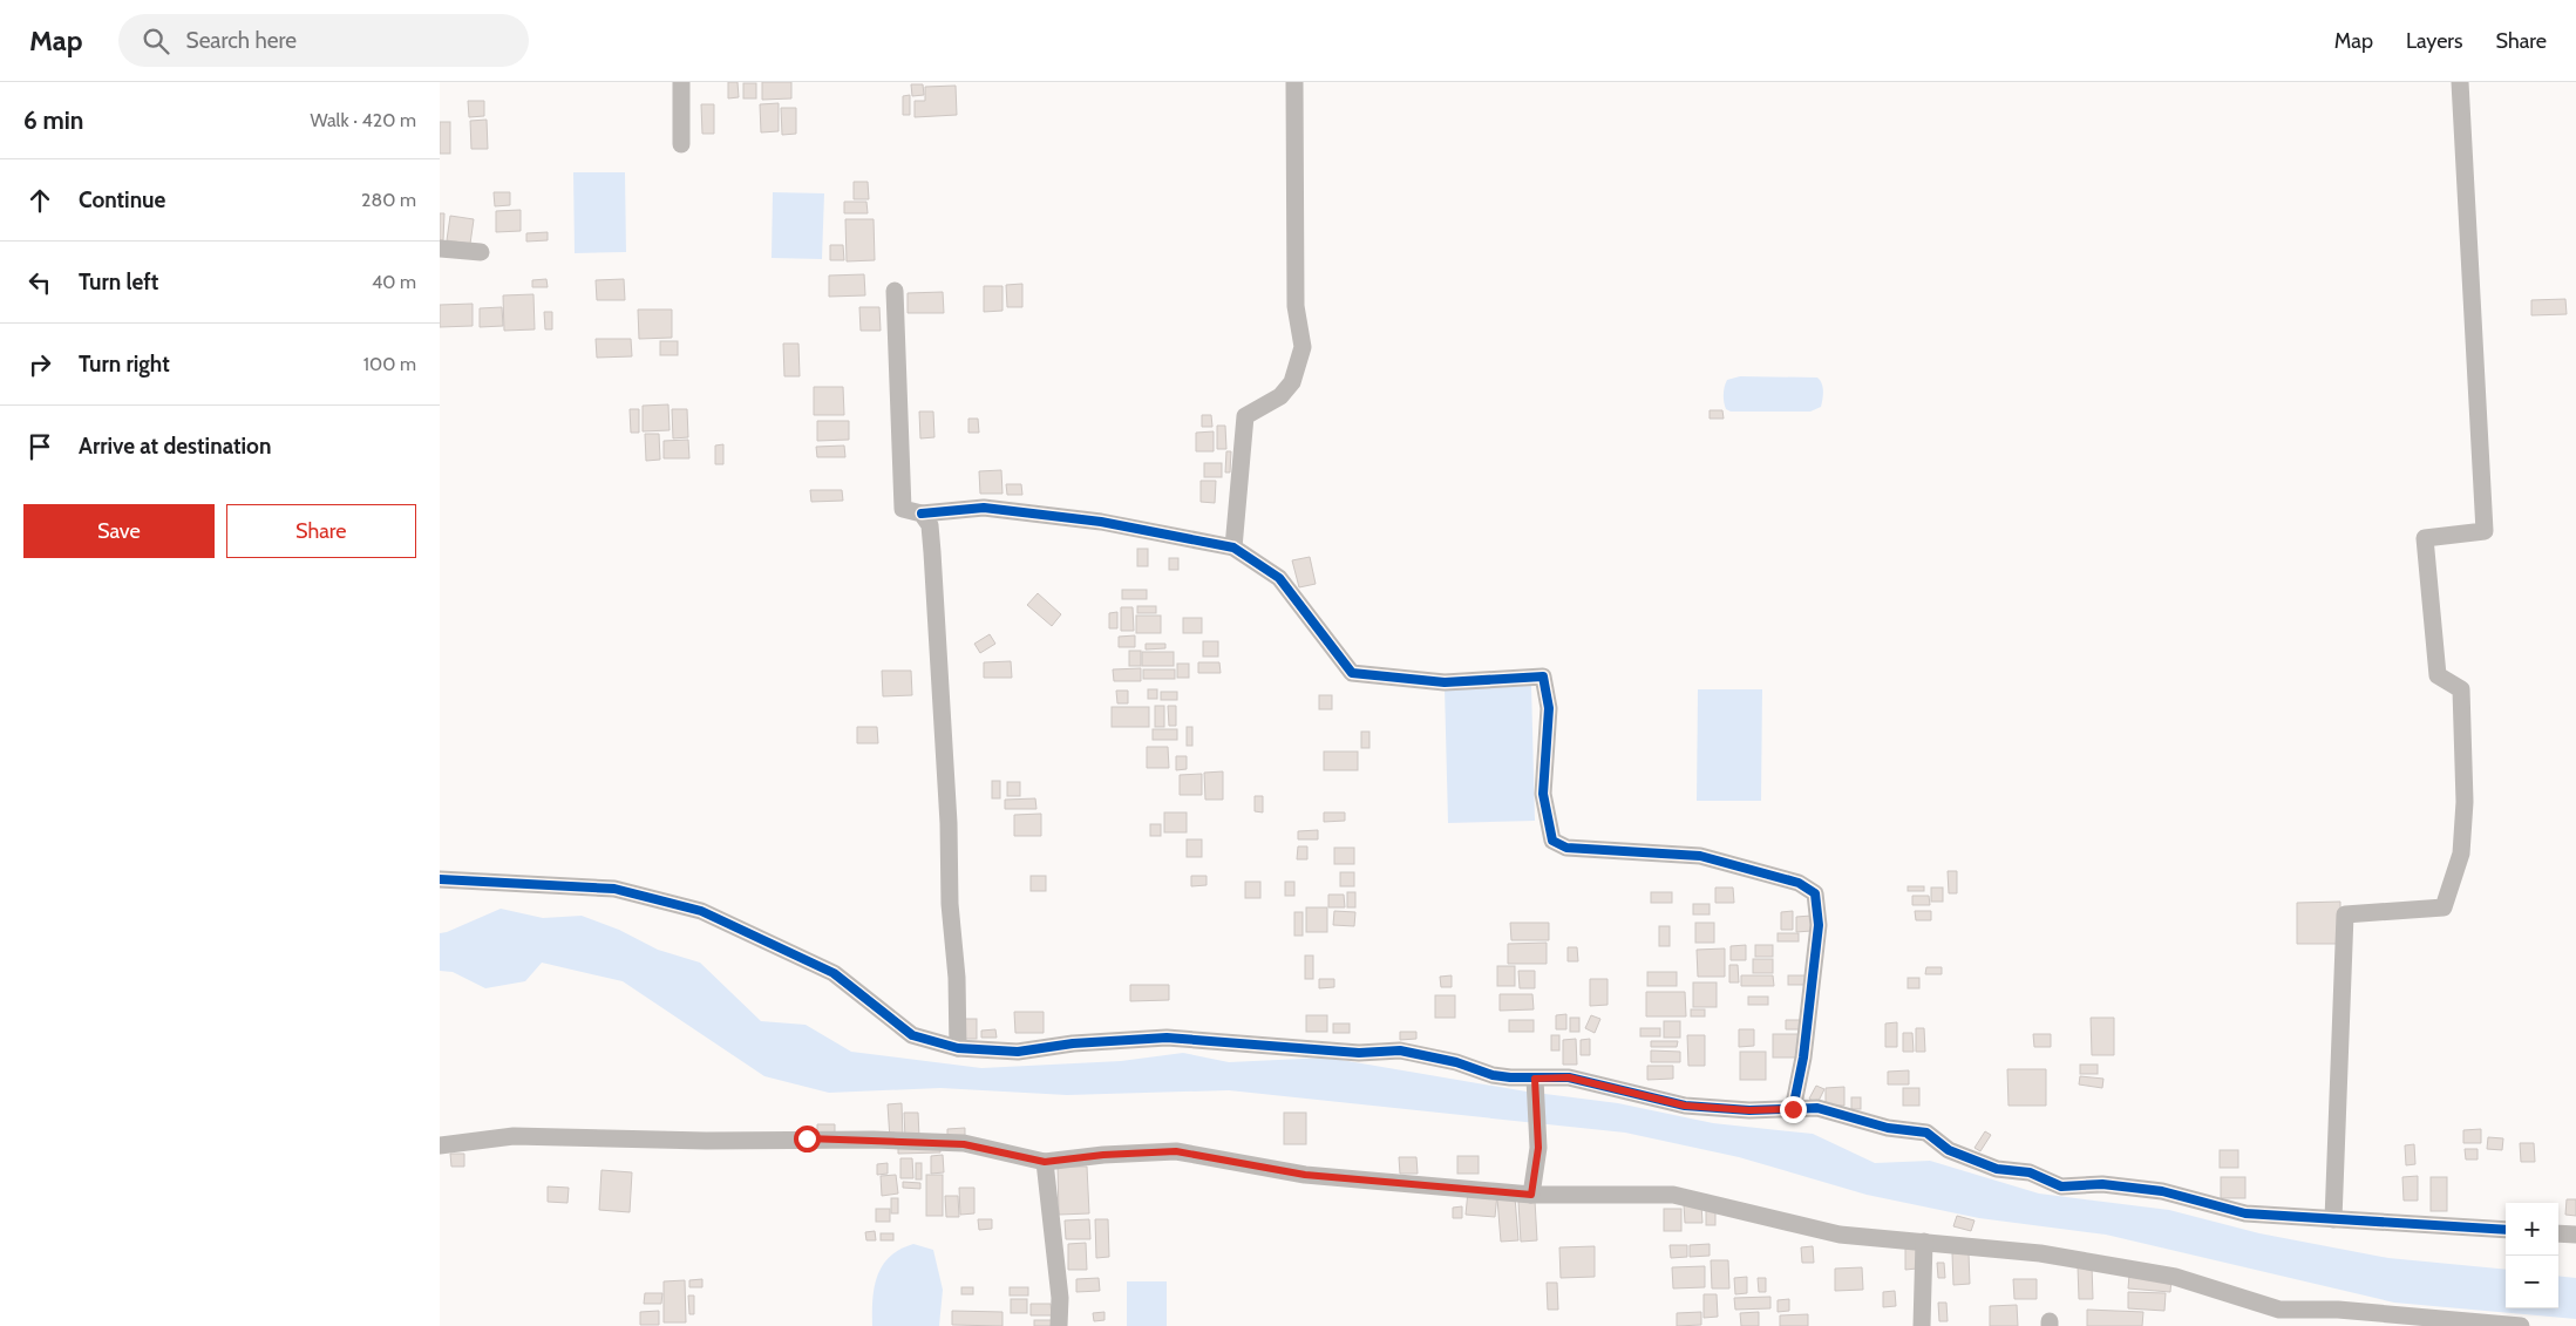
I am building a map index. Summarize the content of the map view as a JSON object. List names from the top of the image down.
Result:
{
  "page": {
    "header": "Map",
    "search": "Search here",
    "nav": ["Map", "Layers", "Share"],
    "heading": ["6 min", "Walk · 420 m"],
    "list": [
      ["Continue", "280 m"],
      ["Turn left", "40 m"],
      ["Turn right", "100 m"],
      "Arrive at destination"
    ],
    "buttons": ["Save", "Share"],
    "map_buttons": ["+", "−"]
  }
}
